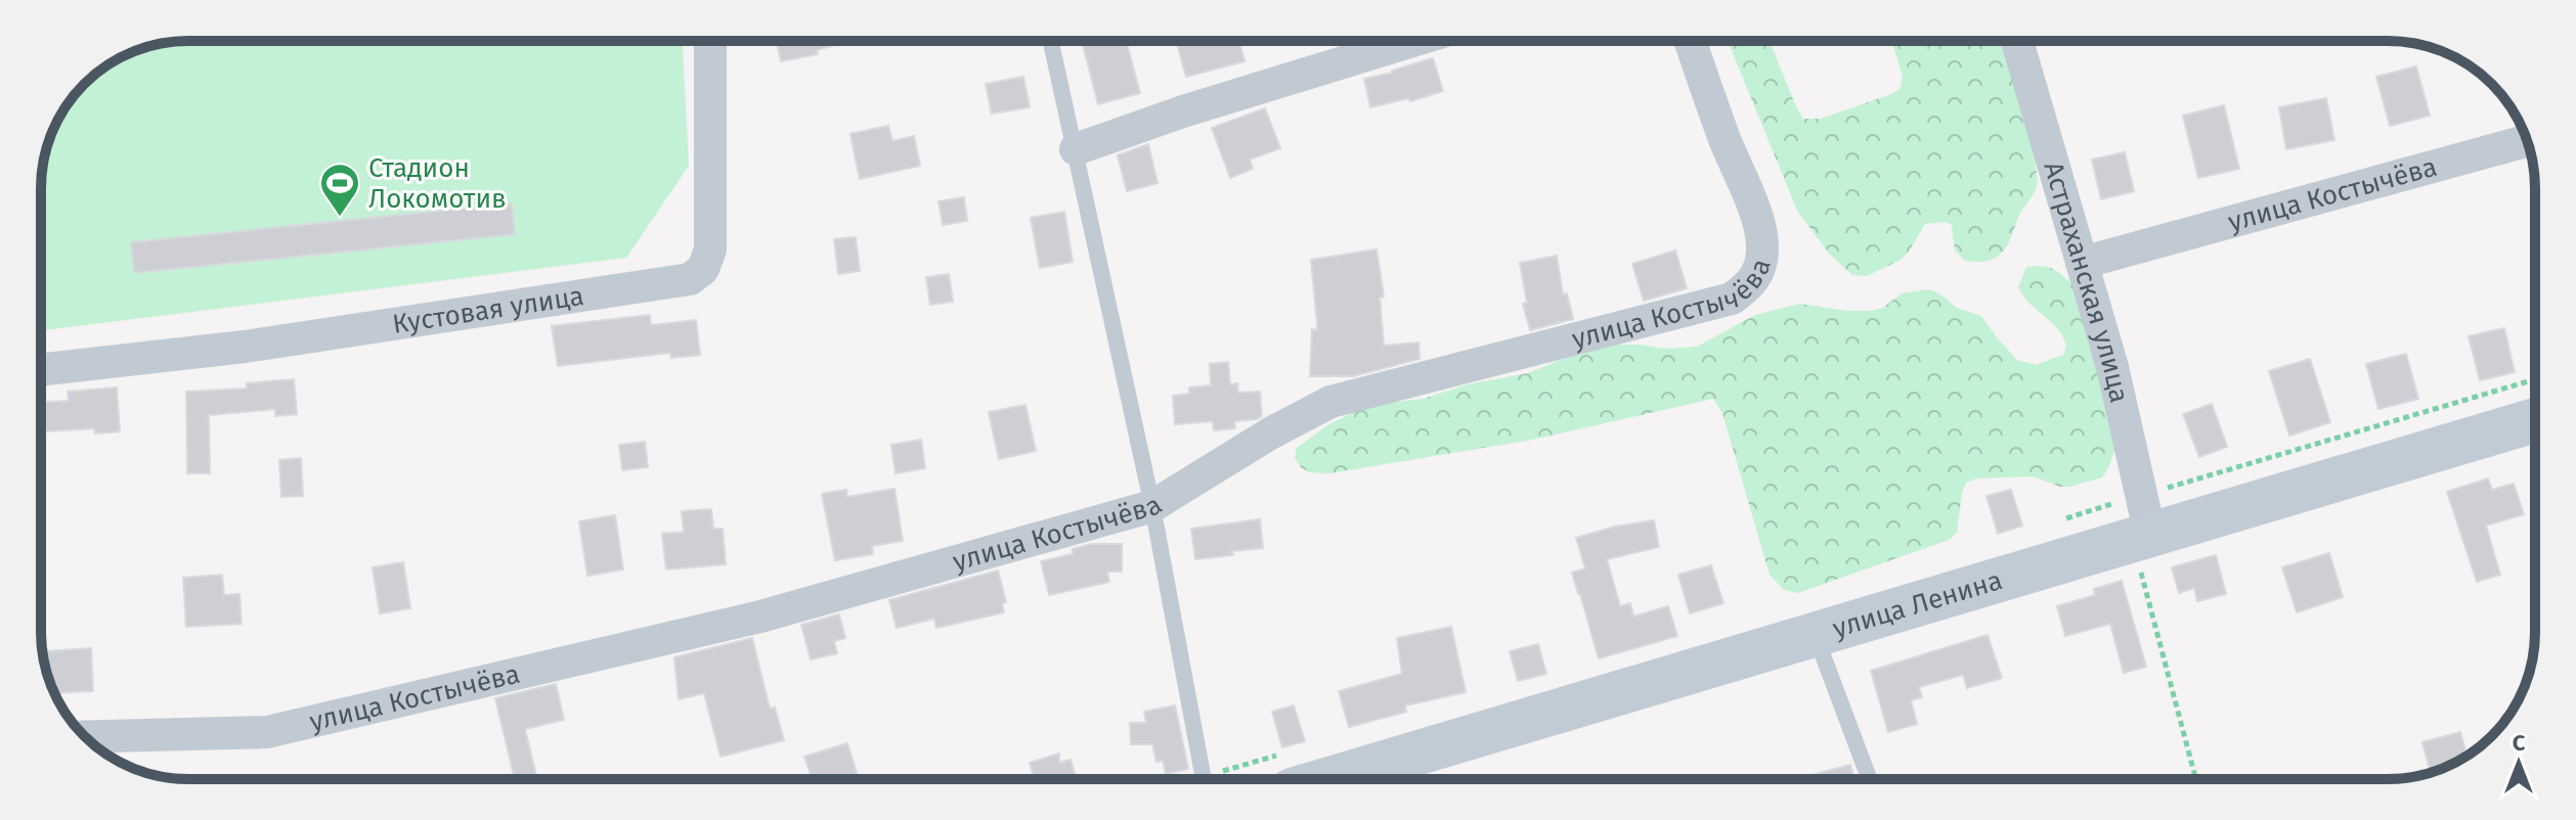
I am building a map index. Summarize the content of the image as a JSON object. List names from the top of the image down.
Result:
{
  "streets": {
    "main road": ["улица Ленина"],
    "street": ["улица Костычёва", "Астраханская улица", "Кустовая улица"]
  },
  "crossings": [
    ["улица Костычёва", "Астраханская улица"],
    ["Астраханская улица", "улица Ленина"]
  ],
  "places": {
    "sports": ["Стадион Локомотив"]
  },
  "north": "top"
}
